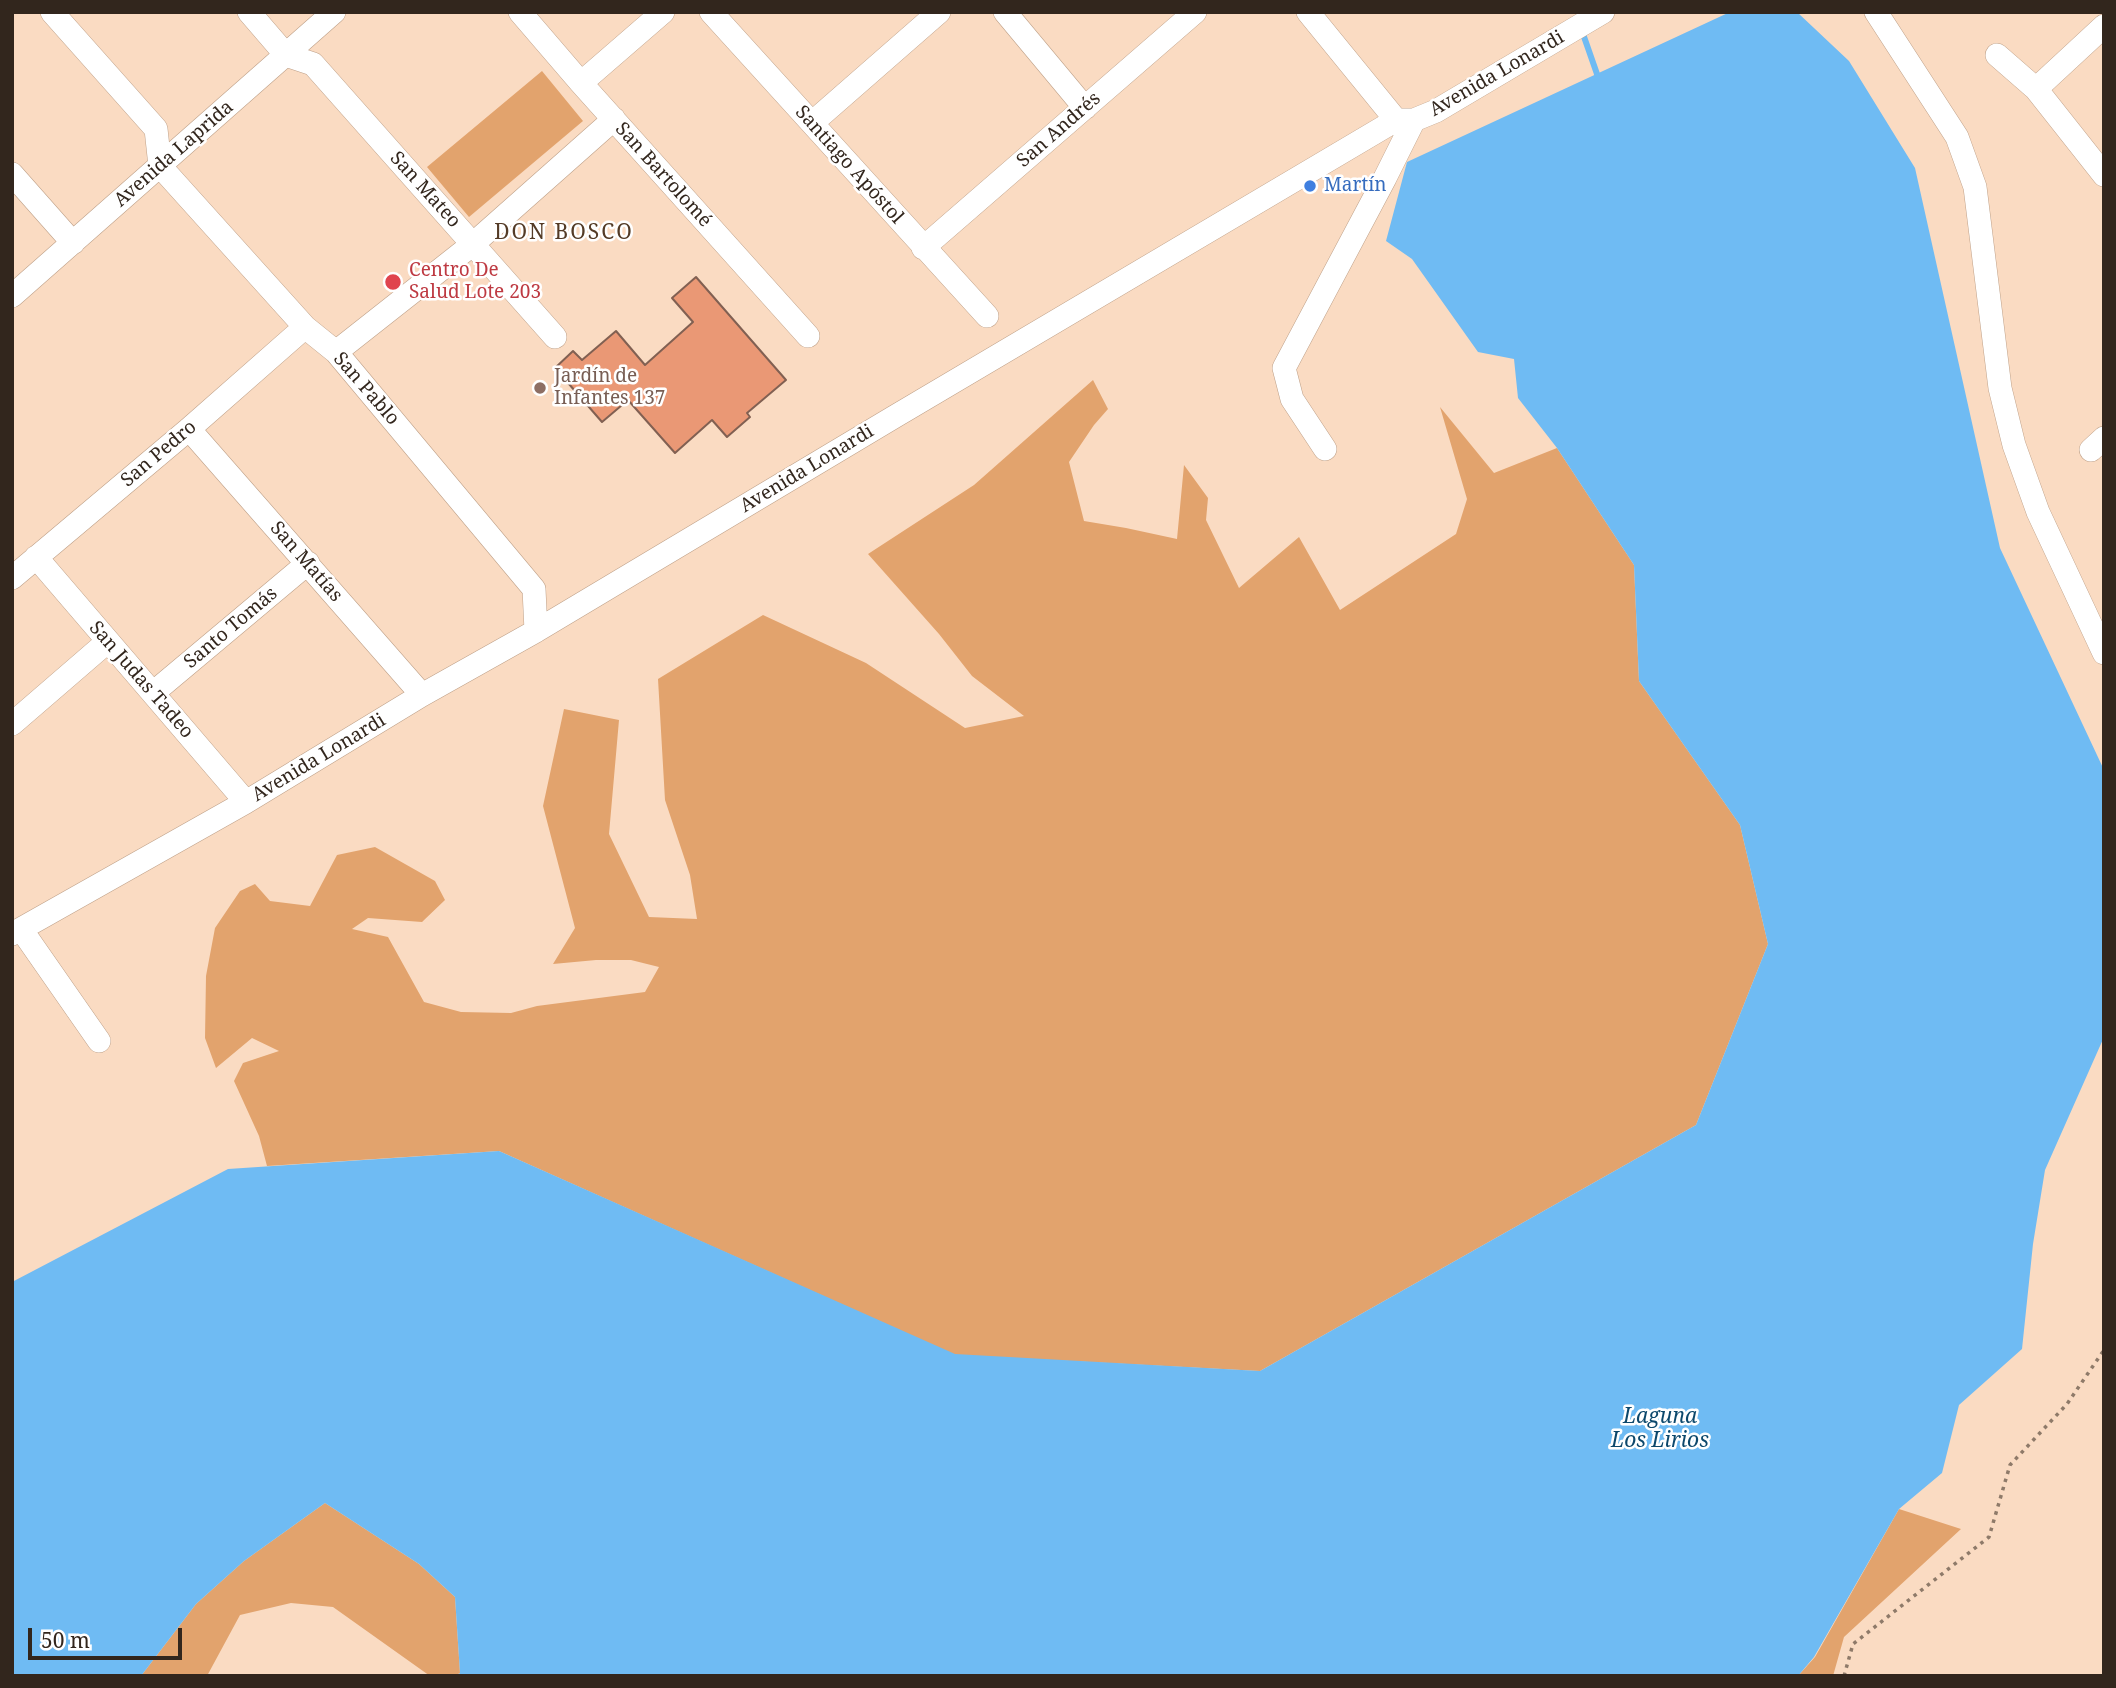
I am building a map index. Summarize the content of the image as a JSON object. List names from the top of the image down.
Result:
{
  "streets": {
    "street": [
      "Avenida Lonardi",
      "San Andrés",
      "Avenida Laprida",
      "Santiago Apóstol",
      "San Bartolomé",
      "San Mateo",
      "San Pablo",
      "San Pedro",
      "San Matías",
      "Santo Tomás",
      "San Judas Tadeo"
    ]
  },
  "crossings": [
    ["Avenida Lonardi", "San Pablo"],
    ["Avenida Lonardi", "San Matías"],
    ["Avenida Lonardi", "San Judas Tadeo"],
    ["San Andrés", "Santiago Apóstol"],
    ["Avenida Laprida", "San Mateo"],
    ["Avenida Laprida", "San Pablo"],
    ["San Pablo", "San Pedro"],
    ["San Pedro", "San Matías"],
    ["San Pedro", "San Judas Tadeo"],
    ["San Matías", "Santo Tomás"],
    ["Santo Tomás", "San Judas Tadeo"]
  ],
  "districts": ["DON BOSCO"],
  "water": ["Laguna Los Lirios"],
  "places": ["Martín", "Centro De Salud Lote 203", "Jardín de Infantes 137"],
  "scale_bar": "50 m"
}
